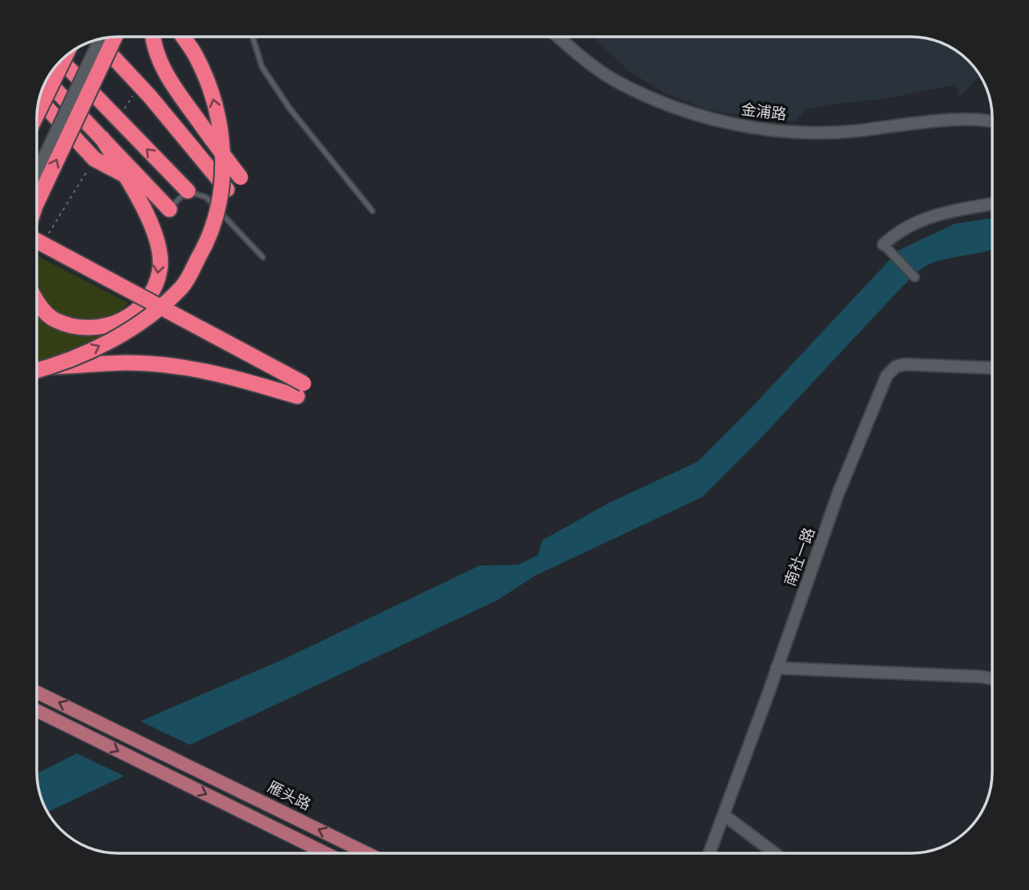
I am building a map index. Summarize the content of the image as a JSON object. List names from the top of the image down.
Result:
{
  "streets": {
    "main road": ["雁头路"],
    "street": ["金浦路", "南社一路"]
  }
}
